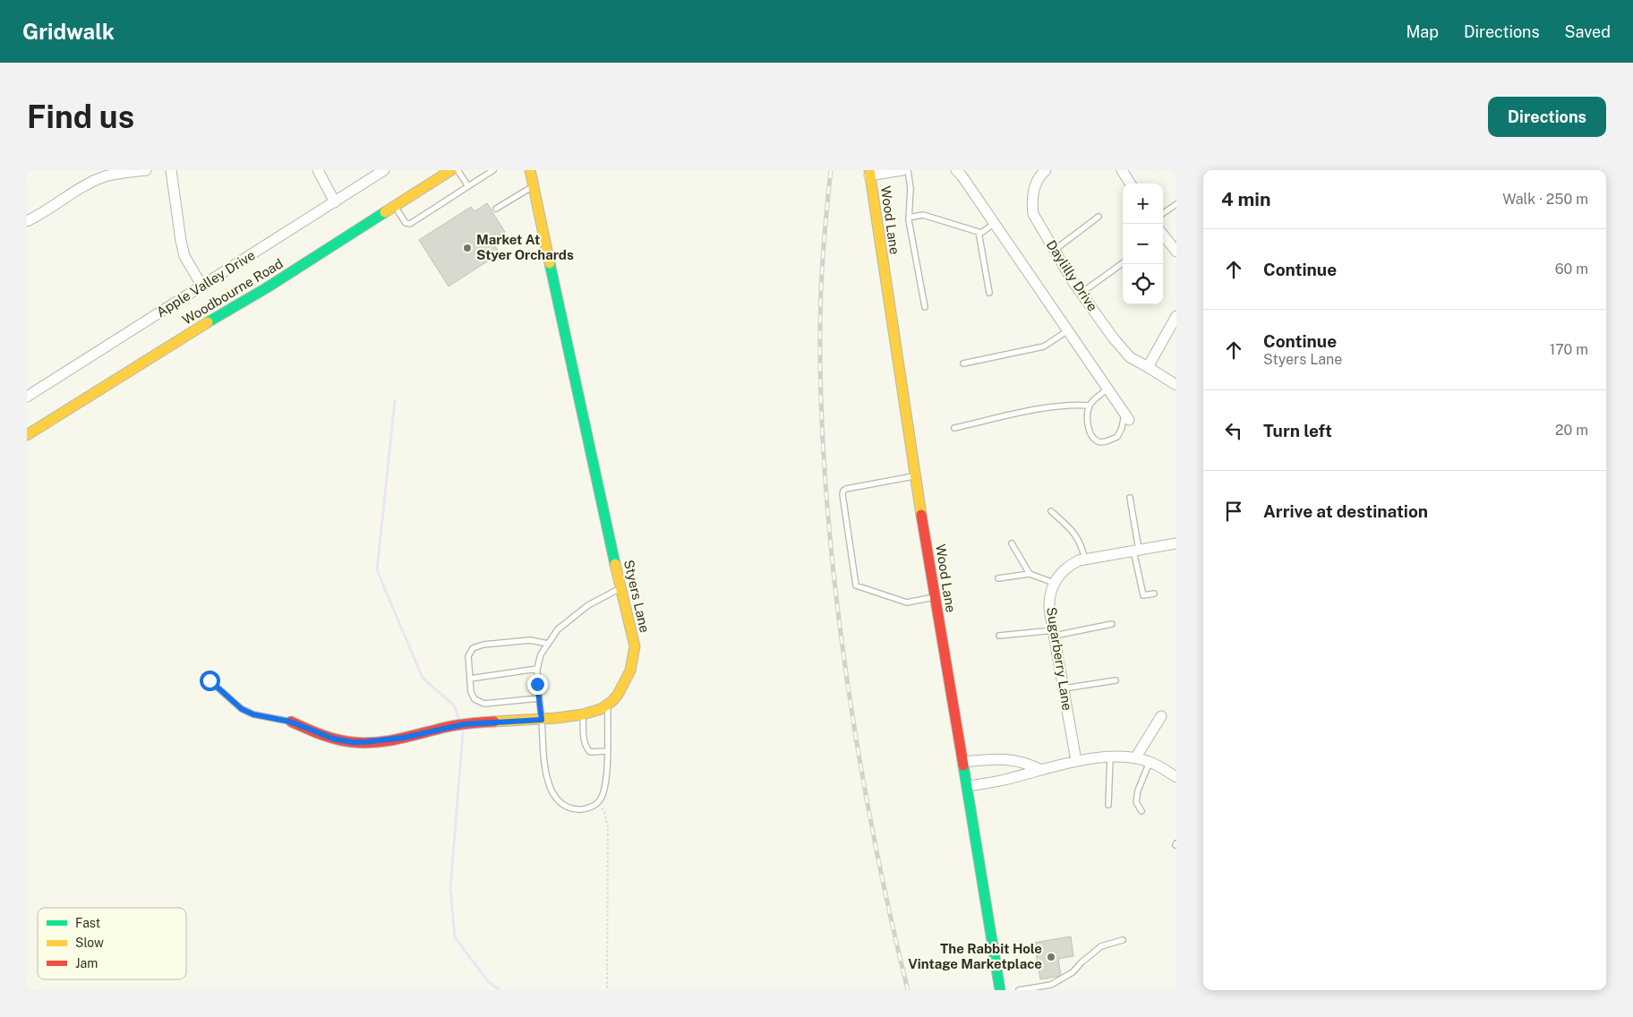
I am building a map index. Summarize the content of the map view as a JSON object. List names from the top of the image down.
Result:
{
  "streets": {
    "street": [
      "Wood Lane",
      "Daylilly Drive",
      "Apple Valley Drive",
      "Woodbourne Road",
      "Styers Lane",
      "Sugarberry Lane"
    ]
  },
  "places": ["Market At Styer Orchards", "The Rabbit Hole Vintage Marketplace"],
  "legend": ["Fast", "Slow", "Jam"],
  "page": {
    "header": "Gridwalk",
    "nav": ["Map", "Directions", "Saved"],
    "buttons": "Directions",
    "title": "Find us",
    "heading": ["4 min", "Walk · 250 m"],
    "map_buttons": ["+", "−"],
    "list": [
      ["Continue", "60 m"],
      ["Continue", "Styers Lane", "170 m"],
      ["Turn left", "20 m"],
      "Arrive at destination"
    ]
  }
}
